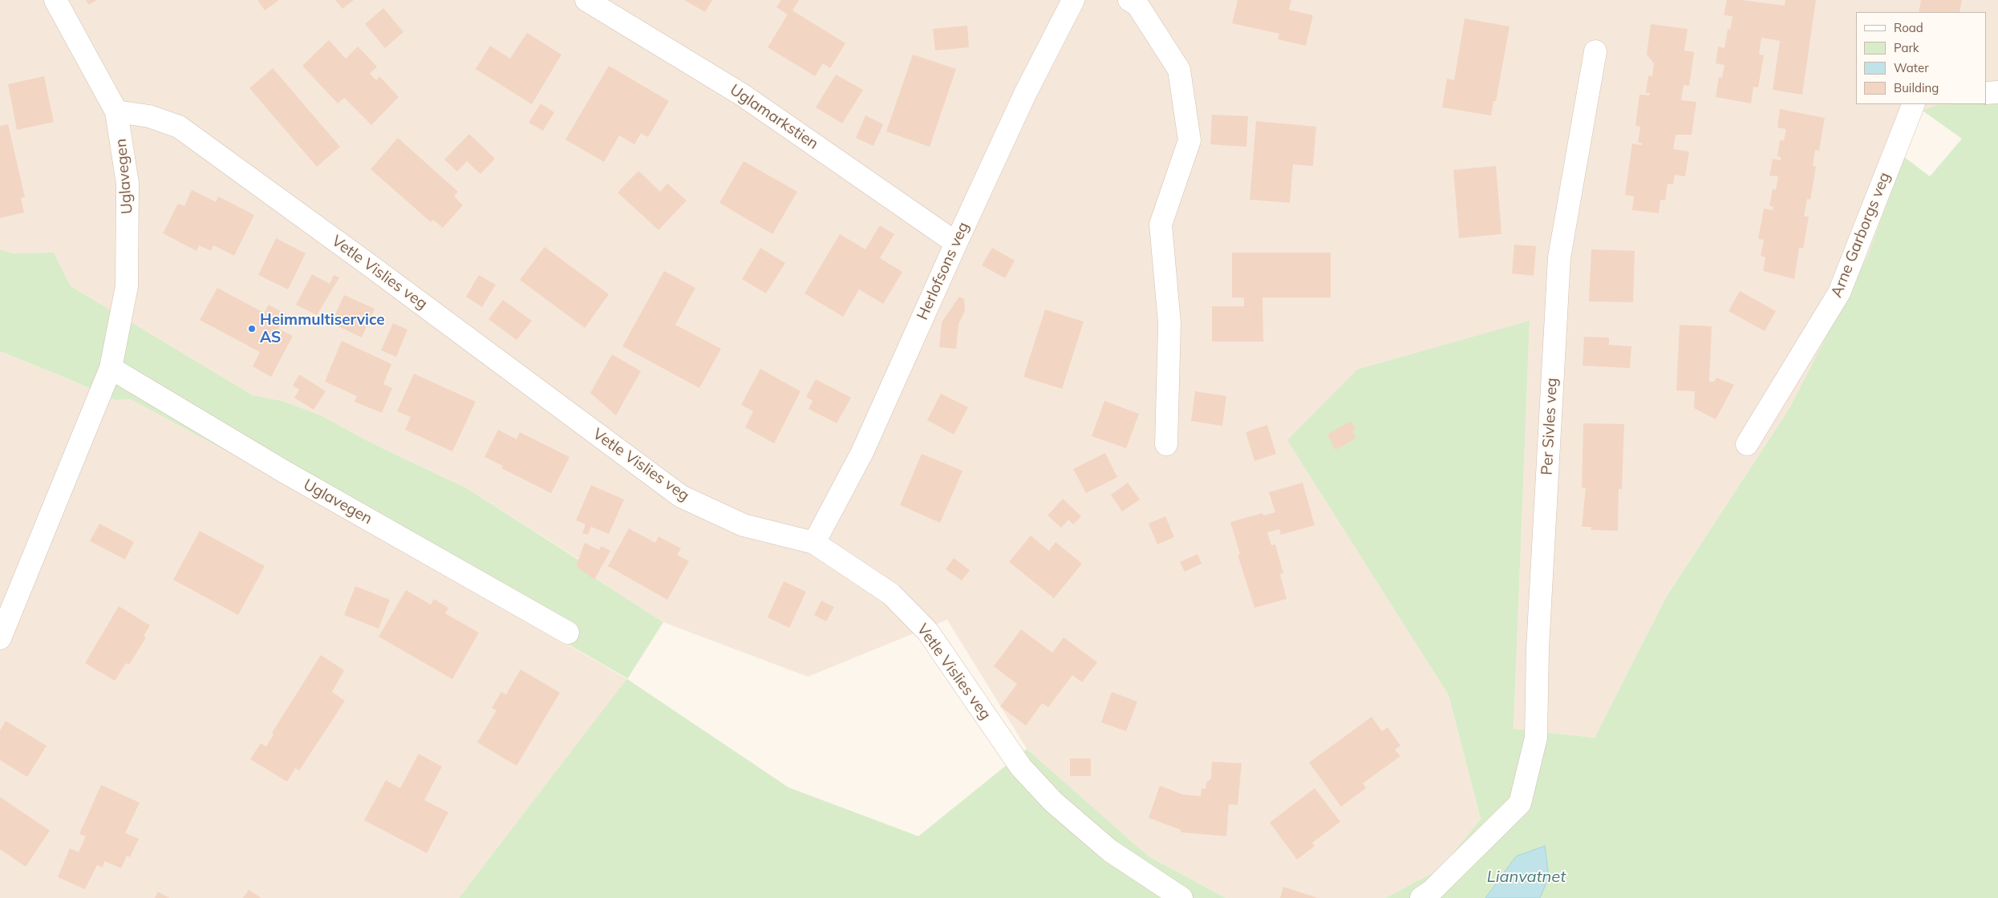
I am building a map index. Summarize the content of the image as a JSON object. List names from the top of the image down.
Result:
{
  "streets": {
    "street": [
      "Uglamarkstien",
      "Uglavegen",
      "Arne Garborgs veg",
      "Herlofsons veg",
      "Vetle Vislies veg",
      "Per Sivles veg"
    ]
  },
  "crossings": [
    ["Uglamarkstien", "Herlofsons veg"],
    ["Uglavegen", "Vetle Vislies veg"],
    ["Herlofsons veg", "Vetle Vislies veg"]
  ],
  "water": ["Lianvatnet"],
  "places": ["Heimmultiservice AS"],
  "legend": [
    "Road",
    "Park",
    "Water",
    "Building"
  ]
}
